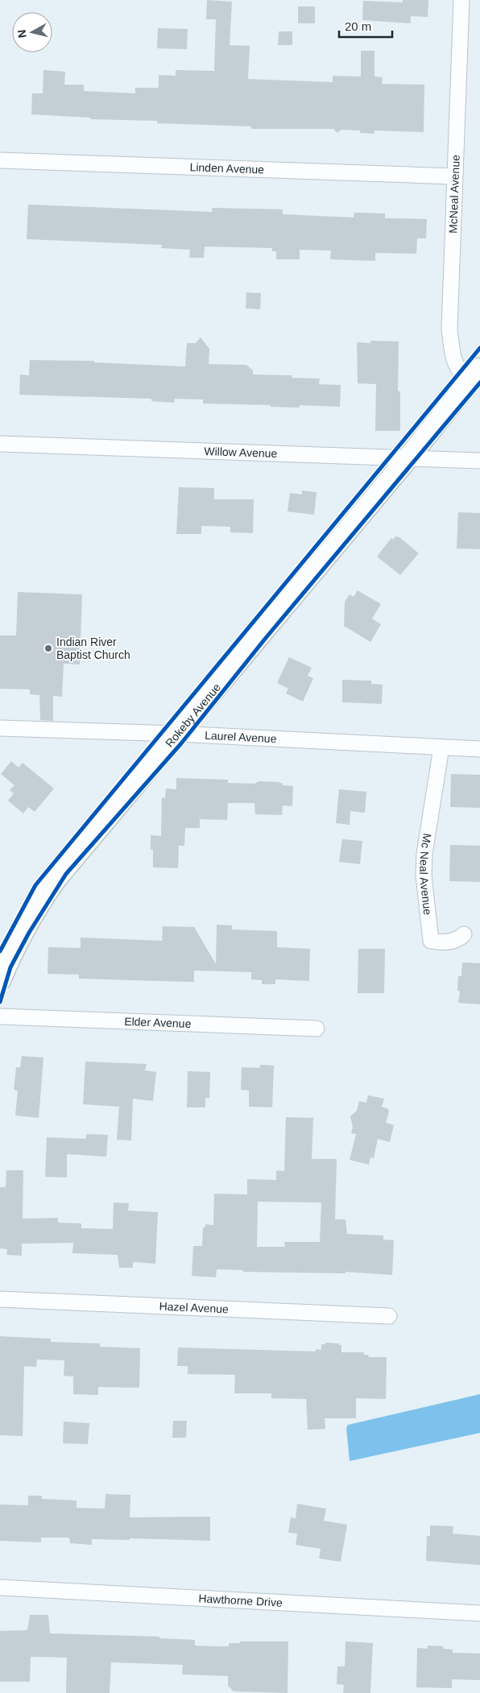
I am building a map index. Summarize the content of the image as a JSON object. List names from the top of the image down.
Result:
{
  "streets": {
    "street": [
      "Linden Avenue",
      "McNeal Avenue",
      "Willow Avenue",
      "Rokeby Avenue",
      "Laurel Avenue",
      "Mc Neal Avenue",
      "Elder Avenue",
      "Hazel Avenue",
      "Hawthorne Drive"
    ]
  },
  "crossings": [
    ["Linden Avenue", "McNeal Avenue"],
    ["McNeal Avenue", "Rokeby Avenue"],
    ["Willow Avenue", "Rokeby Avenue"],
    ["Rokeby Avenue", "Laurel Avenue"],
    ["Laurel Avenue", "Mc Neal Avenue"]
  ],
  "places": ["Indian River Baptist Church"],
  "scale_bar": "20 m",
  "north": "left"
}
